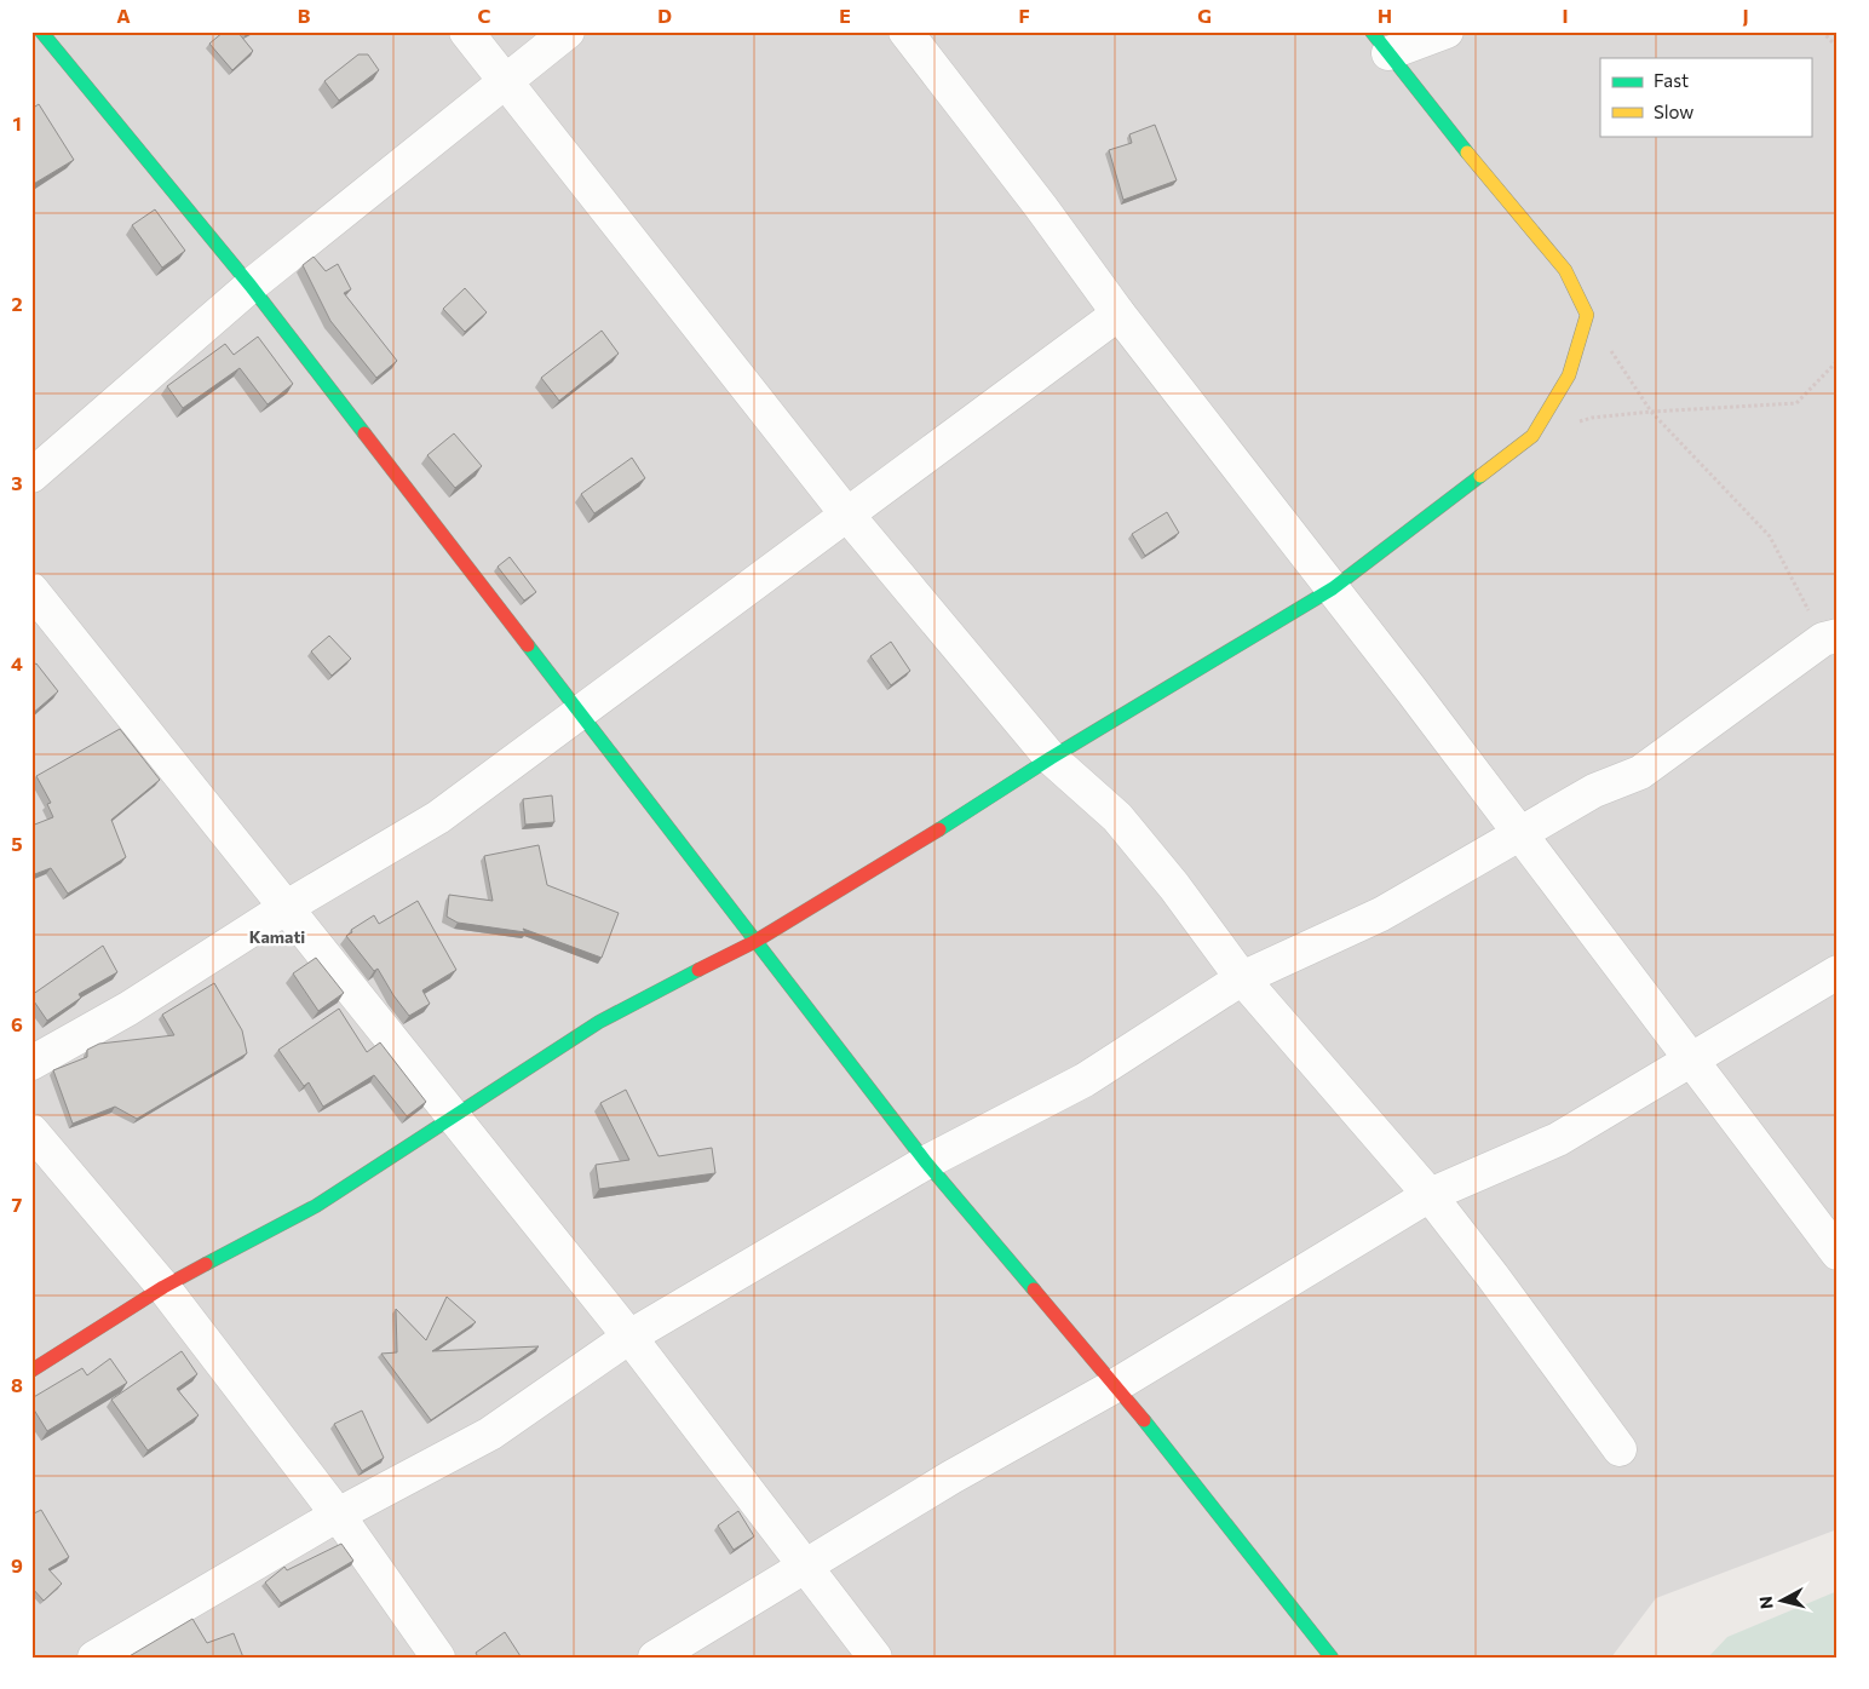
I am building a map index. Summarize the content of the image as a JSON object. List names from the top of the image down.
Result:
{
  "districts": ["Kamati"],
  "legend": ["Fast", "Slow"],
  "north": "left",
  "grid": {
    "columns": [
      "A",
      "B",
      "C",
      "D",
      "E",
      "F",
      "G",
      "H",
      "I",
      "J"
    ],
    "rows": [
      "1",
      "2",
      "3",
      "4",
      "5",
      "6",
      "7",
      "8",
      "9"
    ]
  }
}
